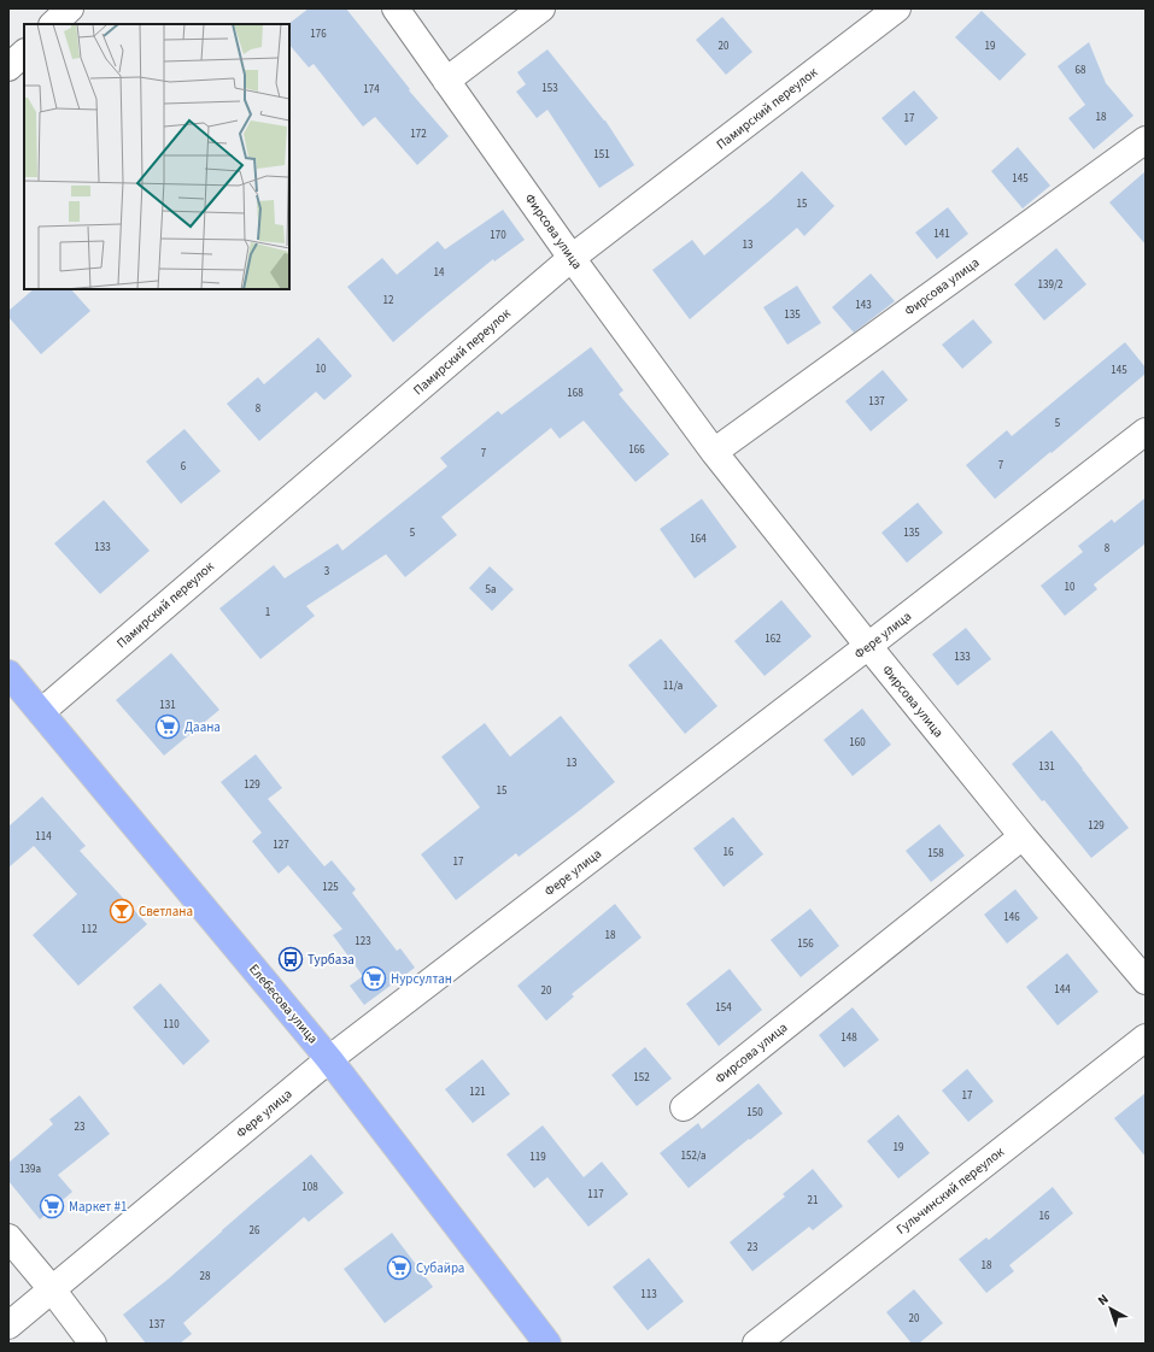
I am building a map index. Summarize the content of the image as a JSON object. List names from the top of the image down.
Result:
{
  "streets": {
    "main road": ["Елебесова улица"],
    "street": [
      "Памирский переулок",
      "Фирсова улица",
      "Фере улица",
      "Гульчинский переулок"
    ]
  },
  "crossings": [
    ["Памирский переулок", "Фирсова улица"],
    ["Памирский переулок", "Елебесова улица"],
    ["Фирсова улица", "Фере улица"],
    ["Фере улица", "Елебесова улица"]
  ],
  "places": {
    "supermarket": [
      "Даана",
      "Нурсултан",
      "Маркет #1",
      "Субайра"
    ],
    "bar": ["Светлана"],
    "bus stop": ["Турбаза"]
  },
  "house_numbers": [
    "176",
    "20",
    "19",
    "68",
    "153",
    "174",
    "18",
    "17",
    "172",
    "151",
    "145",
    "15",
    "141",
    "170",
    "13",
    "14",
    "139/2",
    "12",
    "143",
    "135",
    "10",
    "145",
    "168",
    "137",
    "8",
    "5",
    "166",
    "7",
    "7",
    "6",
    "5",
    "135",
    "164",
    "133",
    "8",
    "3",
    "10",
    "5а",
    "1",
    "162",
    "133",
    "11/а",
    "131",
    "160",
    "13",
    "131",
    "129",
    "15",
    "129",
    "114",
    "127",
    "16",
    "158",
    "17",
    "125",
    "146",
    "112",
    "18",
    "123",
    "156",
    "144",
    "20",
    "154",
    "110",
    "148",
    "152",
    "121",
    "17",
    "150",
    "23",
    "19",
    "152/а",
    "119",
    "139а",
    "108",
    "117",
    "21",
    "16",
    "26",
    "23",
    "18",
    "28",
    "113",
    "20",
    "137"
  ],
  "north": "top left"
}
